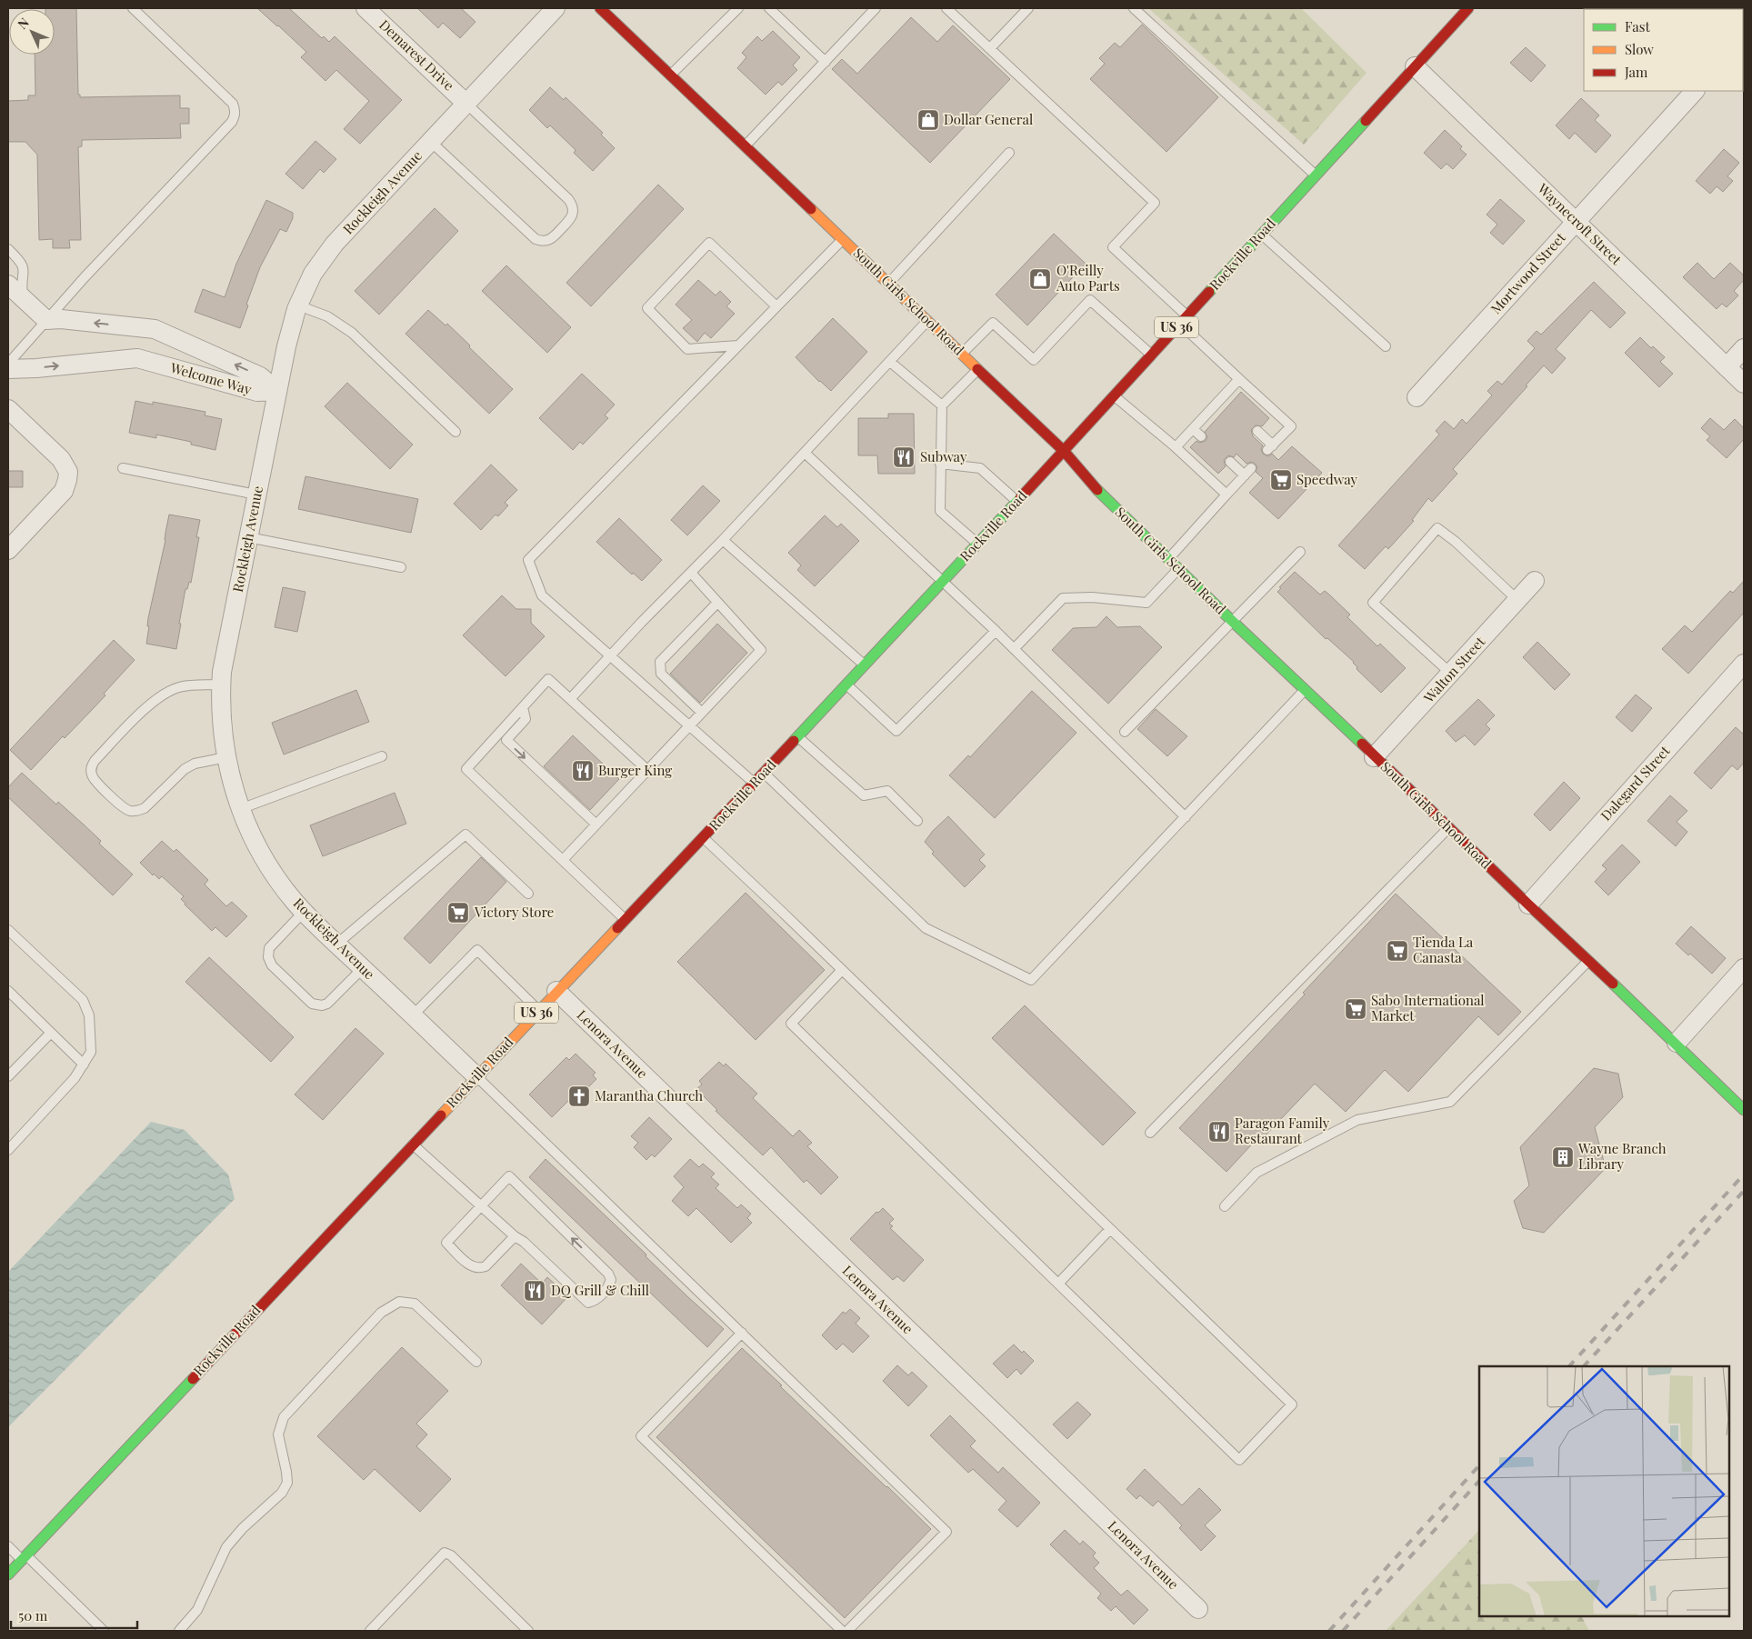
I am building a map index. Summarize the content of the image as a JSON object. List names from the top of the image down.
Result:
{
  "streets": {
    "main road": ["Rockville Road", "South Girls School Road", "US 36"],
    "street": [
      "Demarest Drive",
      "Rockleigh Avenue",
      "Waynecroft Street",
      "Mortwood Street",
      "Welcome Way",
      "Walton Street",
      "Dalegard Street",
      "Lenora Avenue"
    ]
  },
  "crossings": [
    ["Demarest Drive", "Rockleigh Avenue"],
    ["Rockleigh Avenue", "Rockville Road"],
    ["Rockleigh Avenue", "Welcome Way"],
    ["Waynecroft Street", "Rockville Road"],
    ["Waynecroft Street", "Mortwood Street"],
    ["Rockville Road", "South Girls School Road"],
    ["Rockville Road", "Lenora Avenue"],
    ["South Girls School Road", "Walton Street"],
    ["South Girls School Road", "Dalegard Street"]
  ],
  "places": {
    "shop": ["Dollar General", "O'Reilly Auto Parts"],
    "restaurant": [
      "Subway",
      "Burger King",
      "Paragon Family Restaurant",
      "DQ Grill & Chill"
    ],
    "supermarket": [
      "Speedway",
      "Victory Store",
      "Tienda La Canasta",
      "Sabo International Market"
    ],
    "church": ["Marantha Church"],
    "building": ["Wayne Branch Library"]
  },
  "legend": ["Fast", "Slow", "Jam"],
  "scale_bar": "50 m",
  "north": "top left"
}
